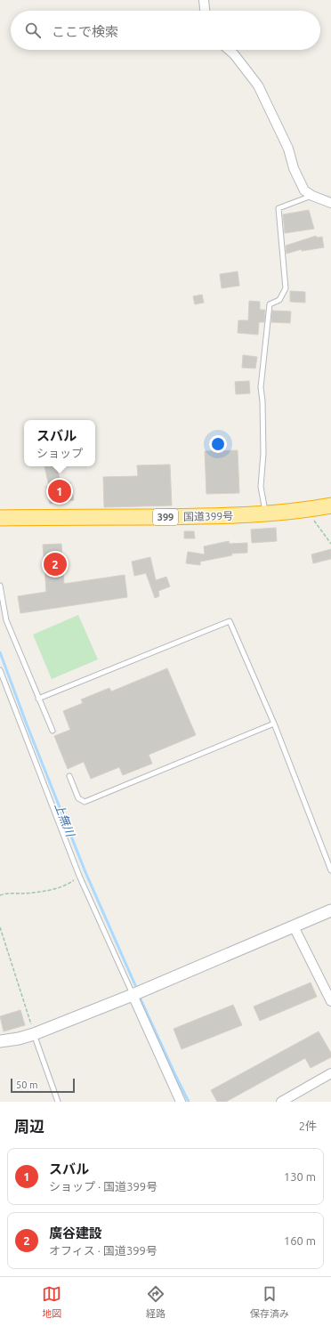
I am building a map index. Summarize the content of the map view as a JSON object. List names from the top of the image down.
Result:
{
  "streets": {
    "highway": ["国道399号", "399"]
  },
  "water": ["上無川"],
  "scale_bar": "50 m",
  "page": {
    "search": "ここで検索",
    "popup": ["スバル", "ショップ"],
    "pins": ["1", "2"],
    "scale": "50 m",
    "heading": ["周辺", "2件"],
    "list": [
      {
        "mark": "1",
        "name": "スバル",
        "note": "ショップ · 国道399号",
        "value": "130 m"
      },
      {
        "mark": "2",
        "name": "廣谷建設",
        "note": "オフィス · 国道399号",
        "value": "160 m"
      }
    ],
    "nav": ["地図", "経路", "保存済み"]
  }
}
